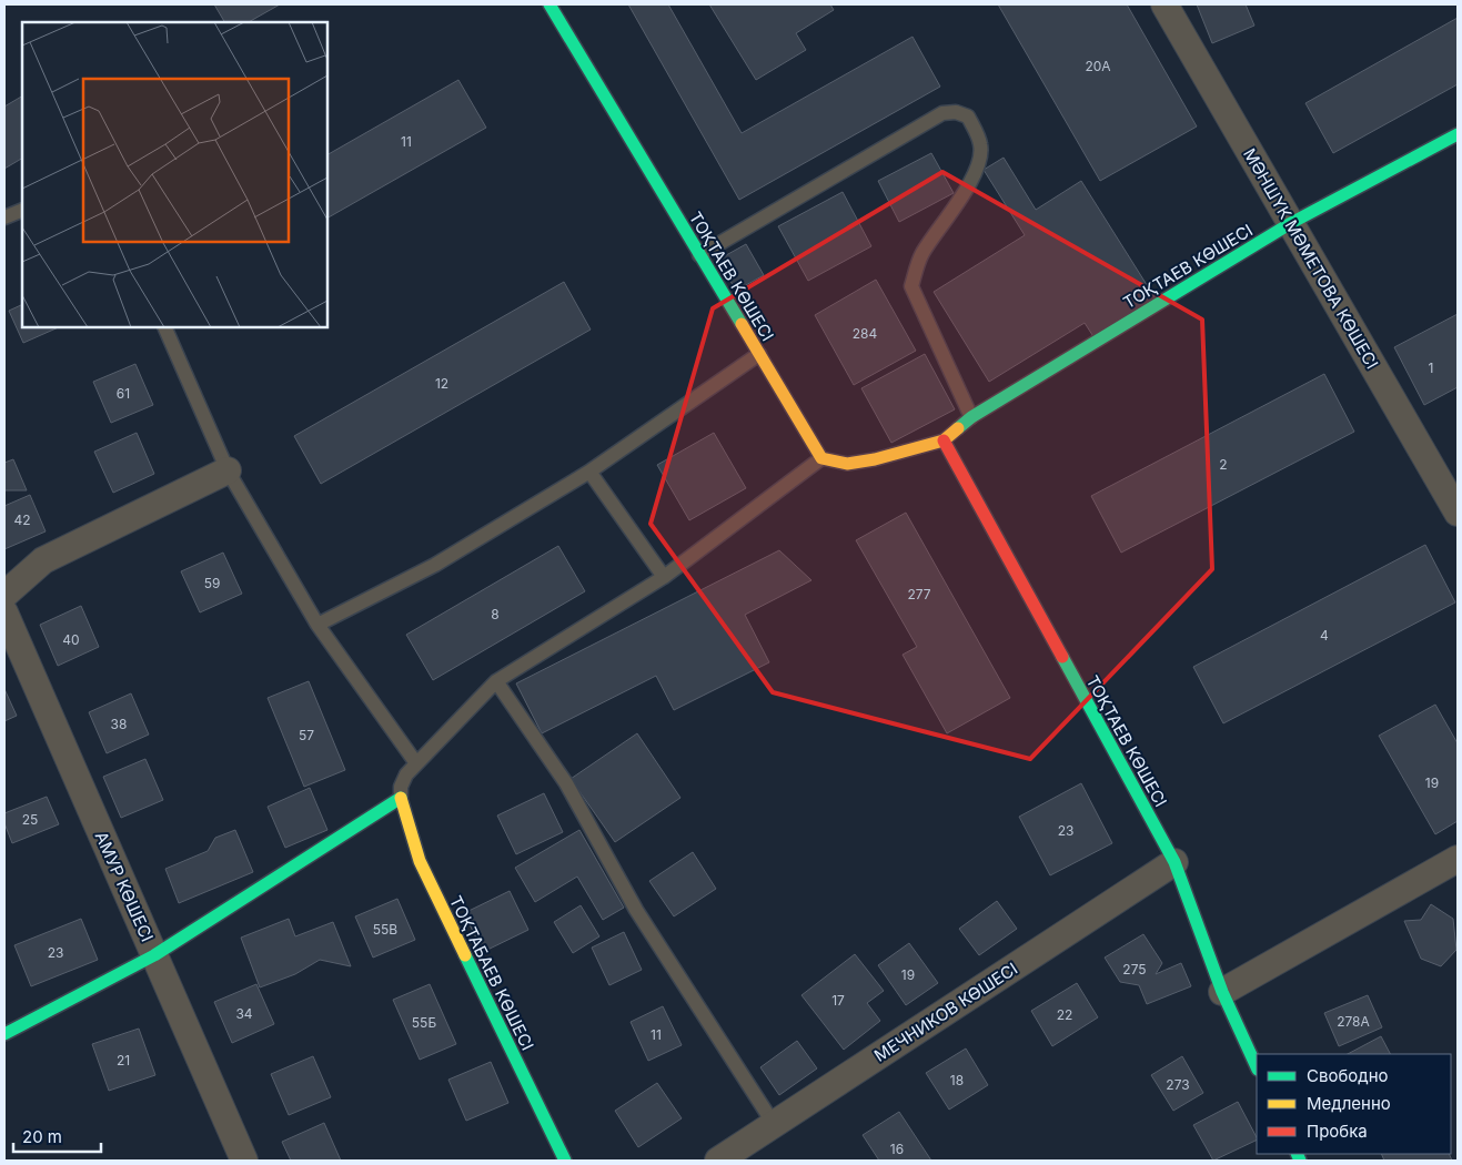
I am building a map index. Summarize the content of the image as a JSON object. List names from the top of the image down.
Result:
{
  "streets": {
    "street": [
      "МӘНШҮК МӘМЕТОВА КӨШЕСІ",
      "ТОҚТАЕВ КӨШЕСІ",
      "АМУР КӨШЕСІ",
      "ТОҚТАБАЕВ КӨШЕСІ",
      "МЕЧНИКОВ КӨШЕСІ"
    ]
  },
  "crossings": [
    ["МӘНШҮК МӘМЕТОВА КӨШЕСІ", "ТОҚТАЕВ КӨШЕСІ"],
    ["ТОҚТАЕВ КӨШЕСІ", "МЕЧНИКОВ КӨШЕСІ"]
  ],
  "house_numbers": [
    "20А",
    "11",
    "284",
    "1",
    "12",
    "61",
    "2",
    "42",
    "59",
    "277",
    "8",
    "4",
    "40",
    "38",
    "57",
    "19",
    "25",
    "23",
    "55В",
    "23",
    "275",
    "19",
    "17",
    "34",
    "22",
    "278А",
    "55Б",
    "11",
    "21",
    "18",
    "273",
    "16"
  ],
  "legend": ["Свободно", "Медленно", "Пробка"],
  "scale_bar": "20 m"
}
